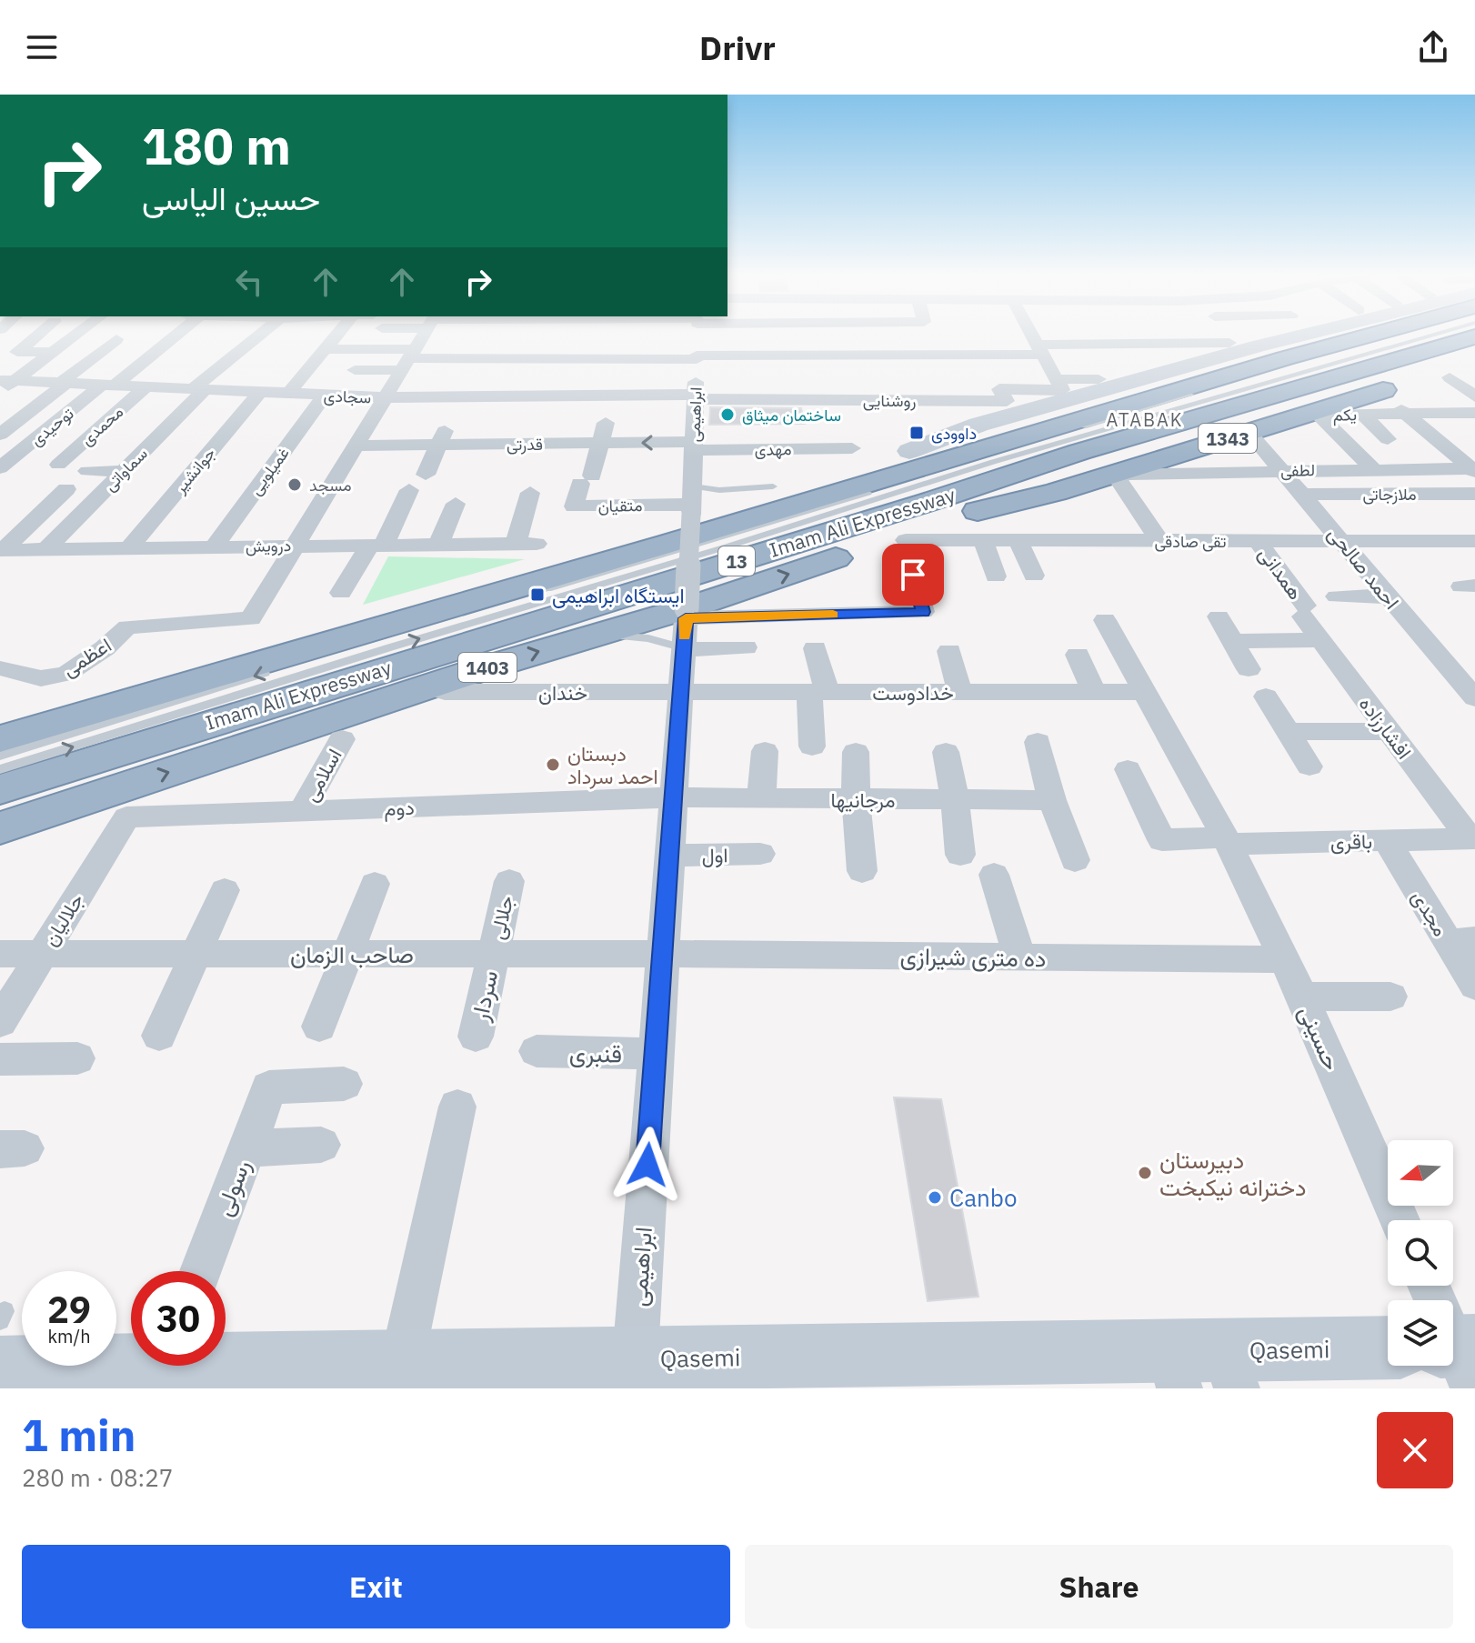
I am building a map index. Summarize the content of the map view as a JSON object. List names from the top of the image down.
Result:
{
  "streets": {
    "highway": [
      "1343",
      "Imam Ali Expressway",
      "13",
      "1403"
    ],
    "main road": ["Qasemi"],
    "street": [
      "سجادی",
      "روشنایی",
      "ابراهیمی",
      "یکم",
      "محمدی",
      "توحیدی",
      "قدرتی",
      "مهدی",
      "سماواتی",
      "جوانشیر",
      "لطفی",
      "غمیلویی",
      "ملازجاتی",
      "متقیان",
      "تقی صادقی",
      "درویش",
      "احمد صالحی",
      "همدانی",
      "اعظمی",
      "خندان",
      "خدادوست",
      "افشارزاده",
      "اسلامی",
      "مرجانیها",
      "دوم",
      "باقری",
      "اول",
      "مجدی",
      "جلالی",
      "جلالیان",
      "صاحب الزمان",
      "ده متری شیرازی",
      "سردار",
      "حسینی",
      "قنبری",
      "رسولی"
    ]
  },
  "crossings": [
    ["سجادی", "روشنایی"],
    ["سجادی", "ابراهیمی"],
    ["سجادی", "محمدی"],
    ["سجادی", "توحیدی"],
    ["سجادی", "قدرتی"],
    ["سجادی", "سماواتی"],
    ["سجادی", "جوانشیر"],
    ["سجادی", "غمیلویی"],
    ["روشنایی", "ابراهیمی"],
    ["ابراهیمی", "قدرتی"],
    ["ابراهیمی", "مهدی"],
    ["ابراهیمی", "متقیان"],
    ["ابراهیمی", "تقی صادقی"],
    ["ابراهیمی", "1403"],
    ["ابراهیمی", "خندان"],
    ["ابراهیمی", "خدادوست"],
    ["ابراهیمی", "مرجانیها"],
    ["ابراهیمی", "دوم"],
    ["ابراهیمی", "اول"],
    ["ابراهیمی", "صاحب الزمان"],
    ["ابراهیمی", "ده متری شیرازی"],
    ["ابراهیمی", "قنبری"],
    ["ابراهیمی", "Qasemi"],
    ["یکم", "لطفی"],
    ["1343", "Imam Ali Expressway"],
    ["1343", "تقی صادقی"],
    ["1343", "1403"],
    ["قدرتی", "مهدی"],
    ["قدرتی", "متقیان"],
    ["سماواتی", "درویش"],
    ["جوانشیر", "درویش"],
    ["لطفی", "تقی صادقی"],
    ["لطفی", "احمد صالحی"],
    ["غمیلویی", "درویش"],
    ["ملازجاتی", "احمد صالحی"],
    ["تقی صادقی", "احمد صالحی"],
    ["تقی صادقی", "همدانی"],
    ["تقی صادقی", "1403"],
    ["درویش", "اعظمی"],
    ["همدانی", "افشارزاده"],
    ["خندان", "خدادوست"],
    ["افشارزاده", "باقری"],
    ["اسلامی", "دوم"],
    ["مرجانیها", "دوم"],
    ["دوم", "جلالیان"],
    ["باقری", "مجدی"],
    ["باقری", "حسینی"],
    ["جلالی", "صاحب الزمان"],
    ["جلالی", "سردار"],
    ["جلالیان", "صاحب الزمان"],
    ["صاحب الزمان", "ده متری شیرازی"],
    ["صاحب الزمان", "سردار"],
    ["ده متری شیرازی", "حسینی"]
  ],
  "districts": ["ATABAK"],
  "places": {
    "other": [
      "ساختمان میثاق",
      "مسجد",
      "دبستان احمد سرداد",
      "دبیرستان دخترانه نیکبخت",
      "Canbo"
    ],
    "transit": ["داوودی", "ایستگاه ابراهیمی"]
  },
  "north": "left",
  "page": {
    "header": "Drivr",
    "turn": ["180 m", "حسین الیاسی"],
    "speed": "29 km/h",
    "limit": "30",
    "heading": ["1 min", "280 m · 08:27"],
    "buttons": ["Exit", "Share"]
  }
}
